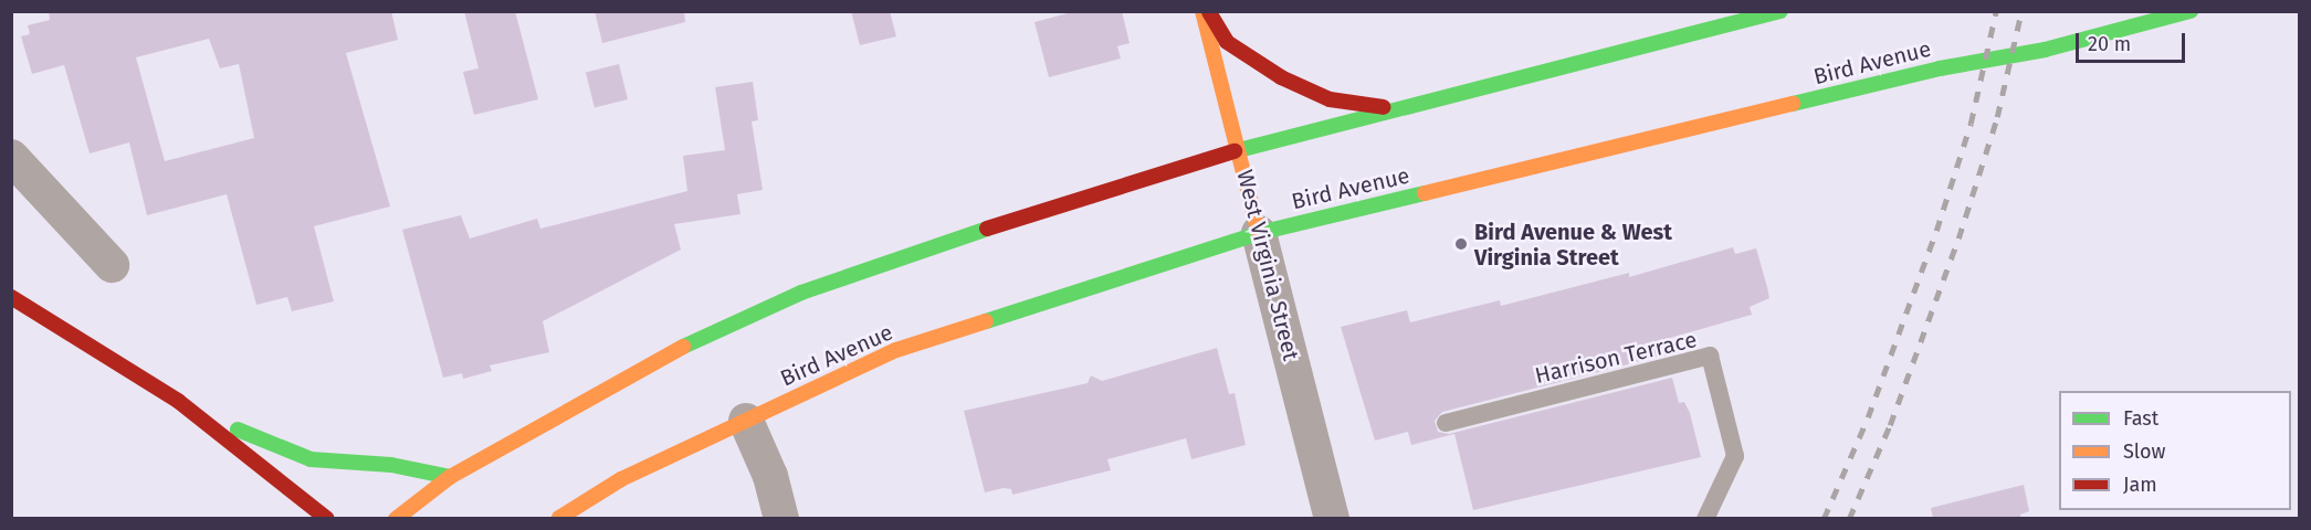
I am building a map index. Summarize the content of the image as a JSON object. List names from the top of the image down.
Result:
{
  "streets": {
    "main road": ["Bird Avenue", "West Virginia Street"],
    "lane": ["Harrison Terrace"]
  },
  "crossings": [
    ["Bird Avenue", "West Virginia Street"]
  ],
  "places": ["Bird Avenue & West Virginia Street"],
  "legend": ["Fast", "Slow", "Jam"],
  "scale_bar": "20 m"
}
